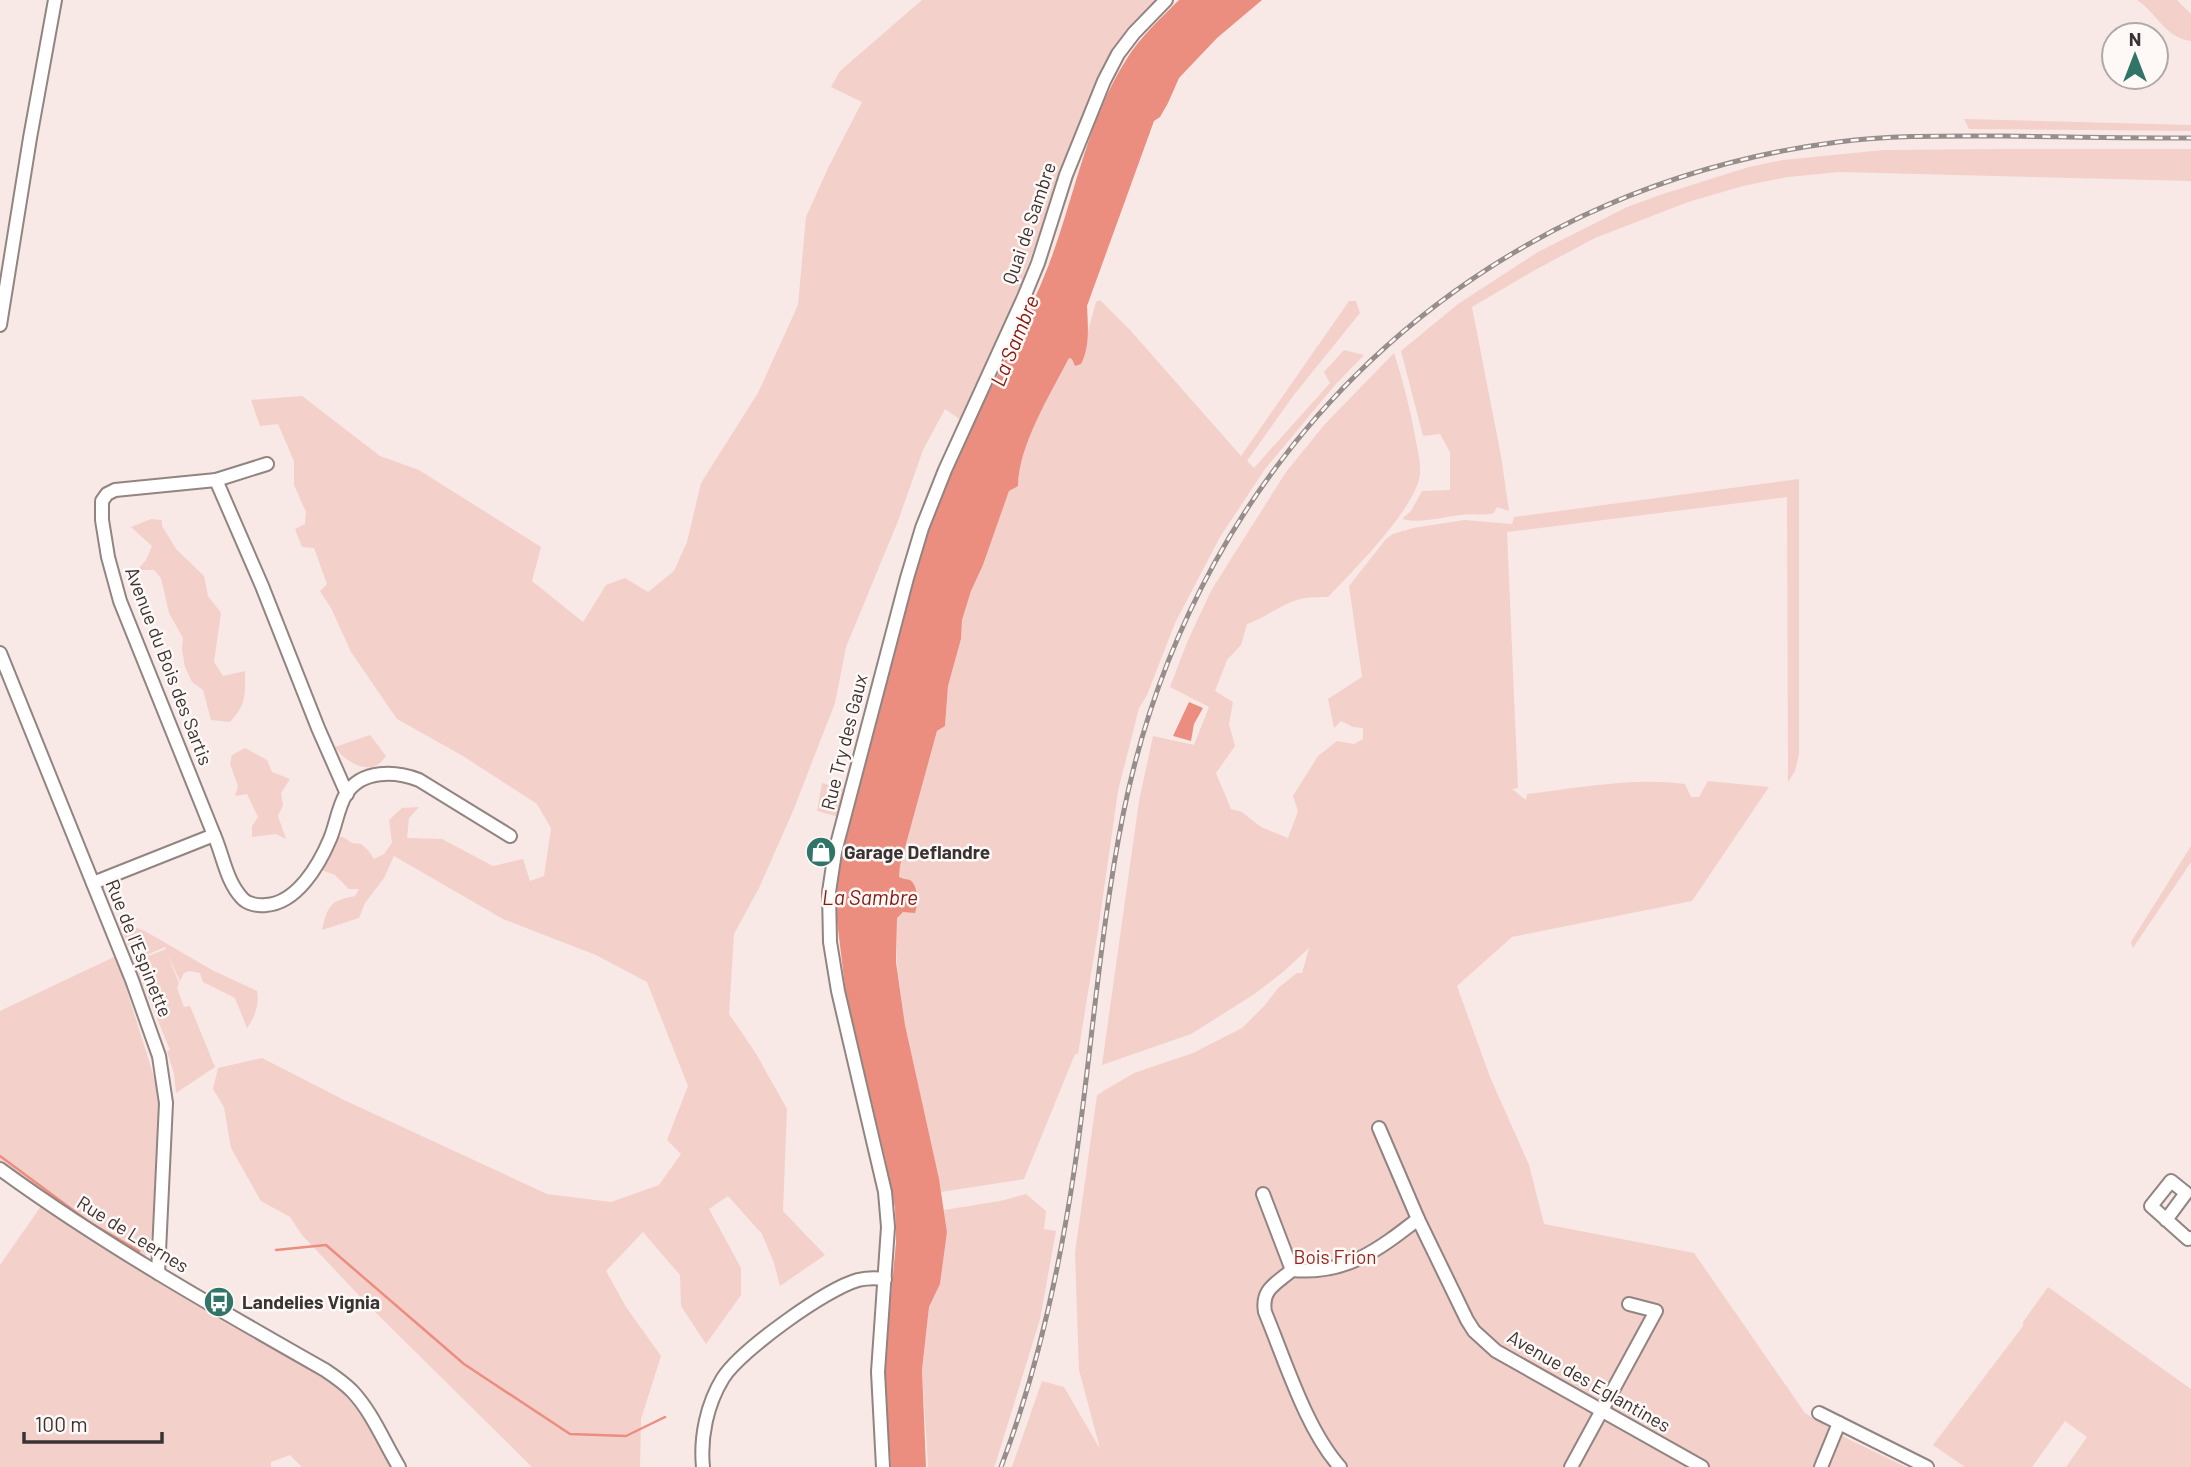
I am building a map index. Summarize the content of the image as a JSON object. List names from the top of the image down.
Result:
{
  "streets": {
    "street": [
      "Quai de Sambre",
      "Avenue du Bois des Sartis",
      "Rue Try des Gaux",
      "Rue de l'Espinette",
      "Rue de Leernes",
      "Avenue des Eglantines"
    ]
  },
  "crossings": [
    ["Quai de Sambre", "Rue Try des Gaux"],
    ["Rue de l'Espinette", "Rue de Leernes"]
  ],
  "water": ["La Sambre"],
  "parks": ["Bois Frion"],
  "places": {
    "shop": ["Garage Deflandre"],
    "bus stop": ["Landelies Vignia"]
  },
  "scale_bar": "100 m",
  "north": "top"
}
